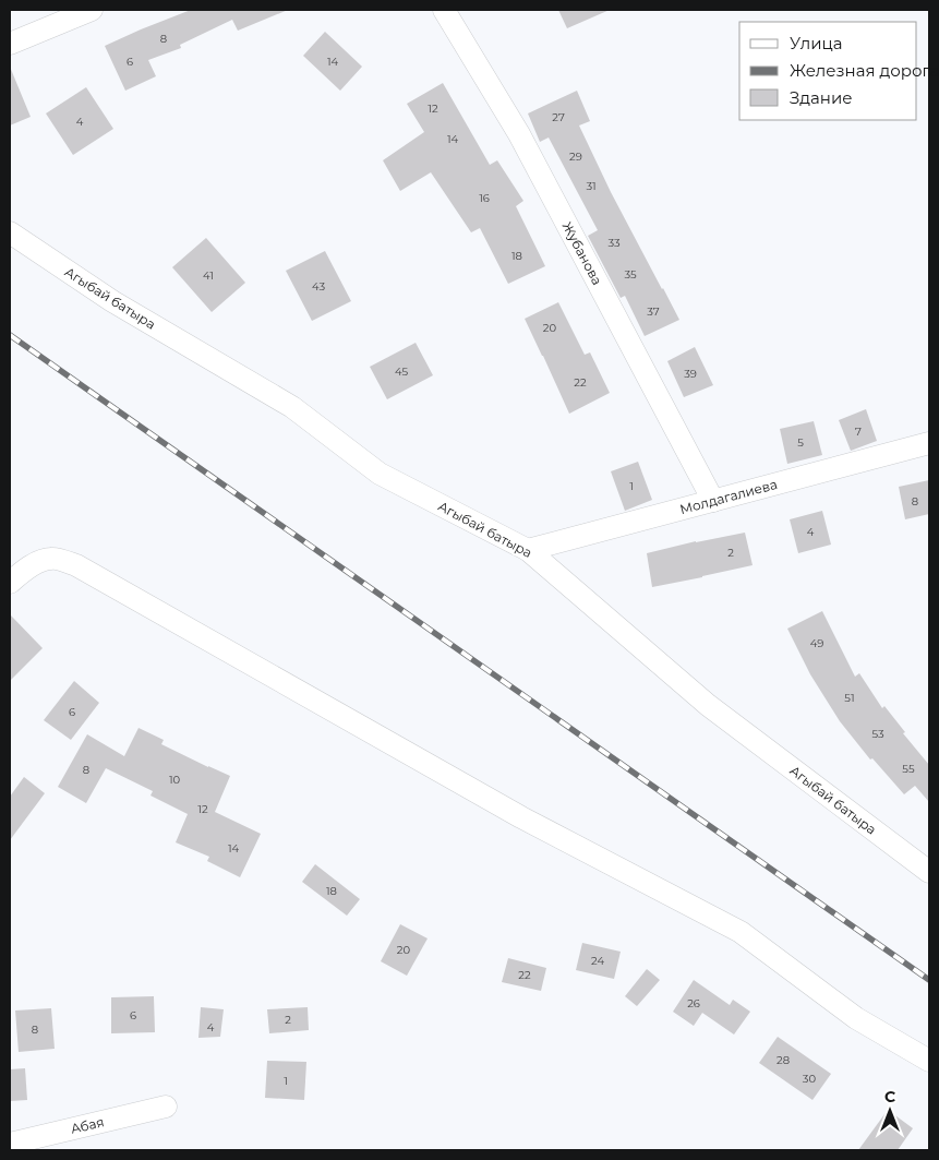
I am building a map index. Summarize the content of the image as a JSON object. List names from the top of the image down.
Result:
{
  "streets": {
    "street": [
      "Жубанова",
      "Агыбай батыра",
      "Молдагалиева",
      "Абая"
    ]
  },
  "crossings": [
    ["Жубанова", "Молдагалиева"],
    ["Агыбай батыра", "Молдагалиева"]
  ],
  "house_numbers": [
    "8",
    "6",
    "14",
    "12",
    "27",
    "4",
    "14",
    "29",
    "31",
    "16",
    "33",
    "18",
    "35",
    "41",
    "43",
    "37",
    "20",
    "45",
    "39",
    "22",
    "7",
    "5",
    "1",
    "8",
    "4",
    "2",
    "49",
    "51",
    "6",
    "53",
    "55",
    "8",
    "10",
    "12",
    "14",
    "18",
    "20",
    "24",
    "22",
    "26",
    "6",
    "2",
    "4",
    "8",
    "28",
    "30",
    "1"
  ],
  "legend": ["Улица", "Железная дорога", "Здание"],
  "north": "top"
}
